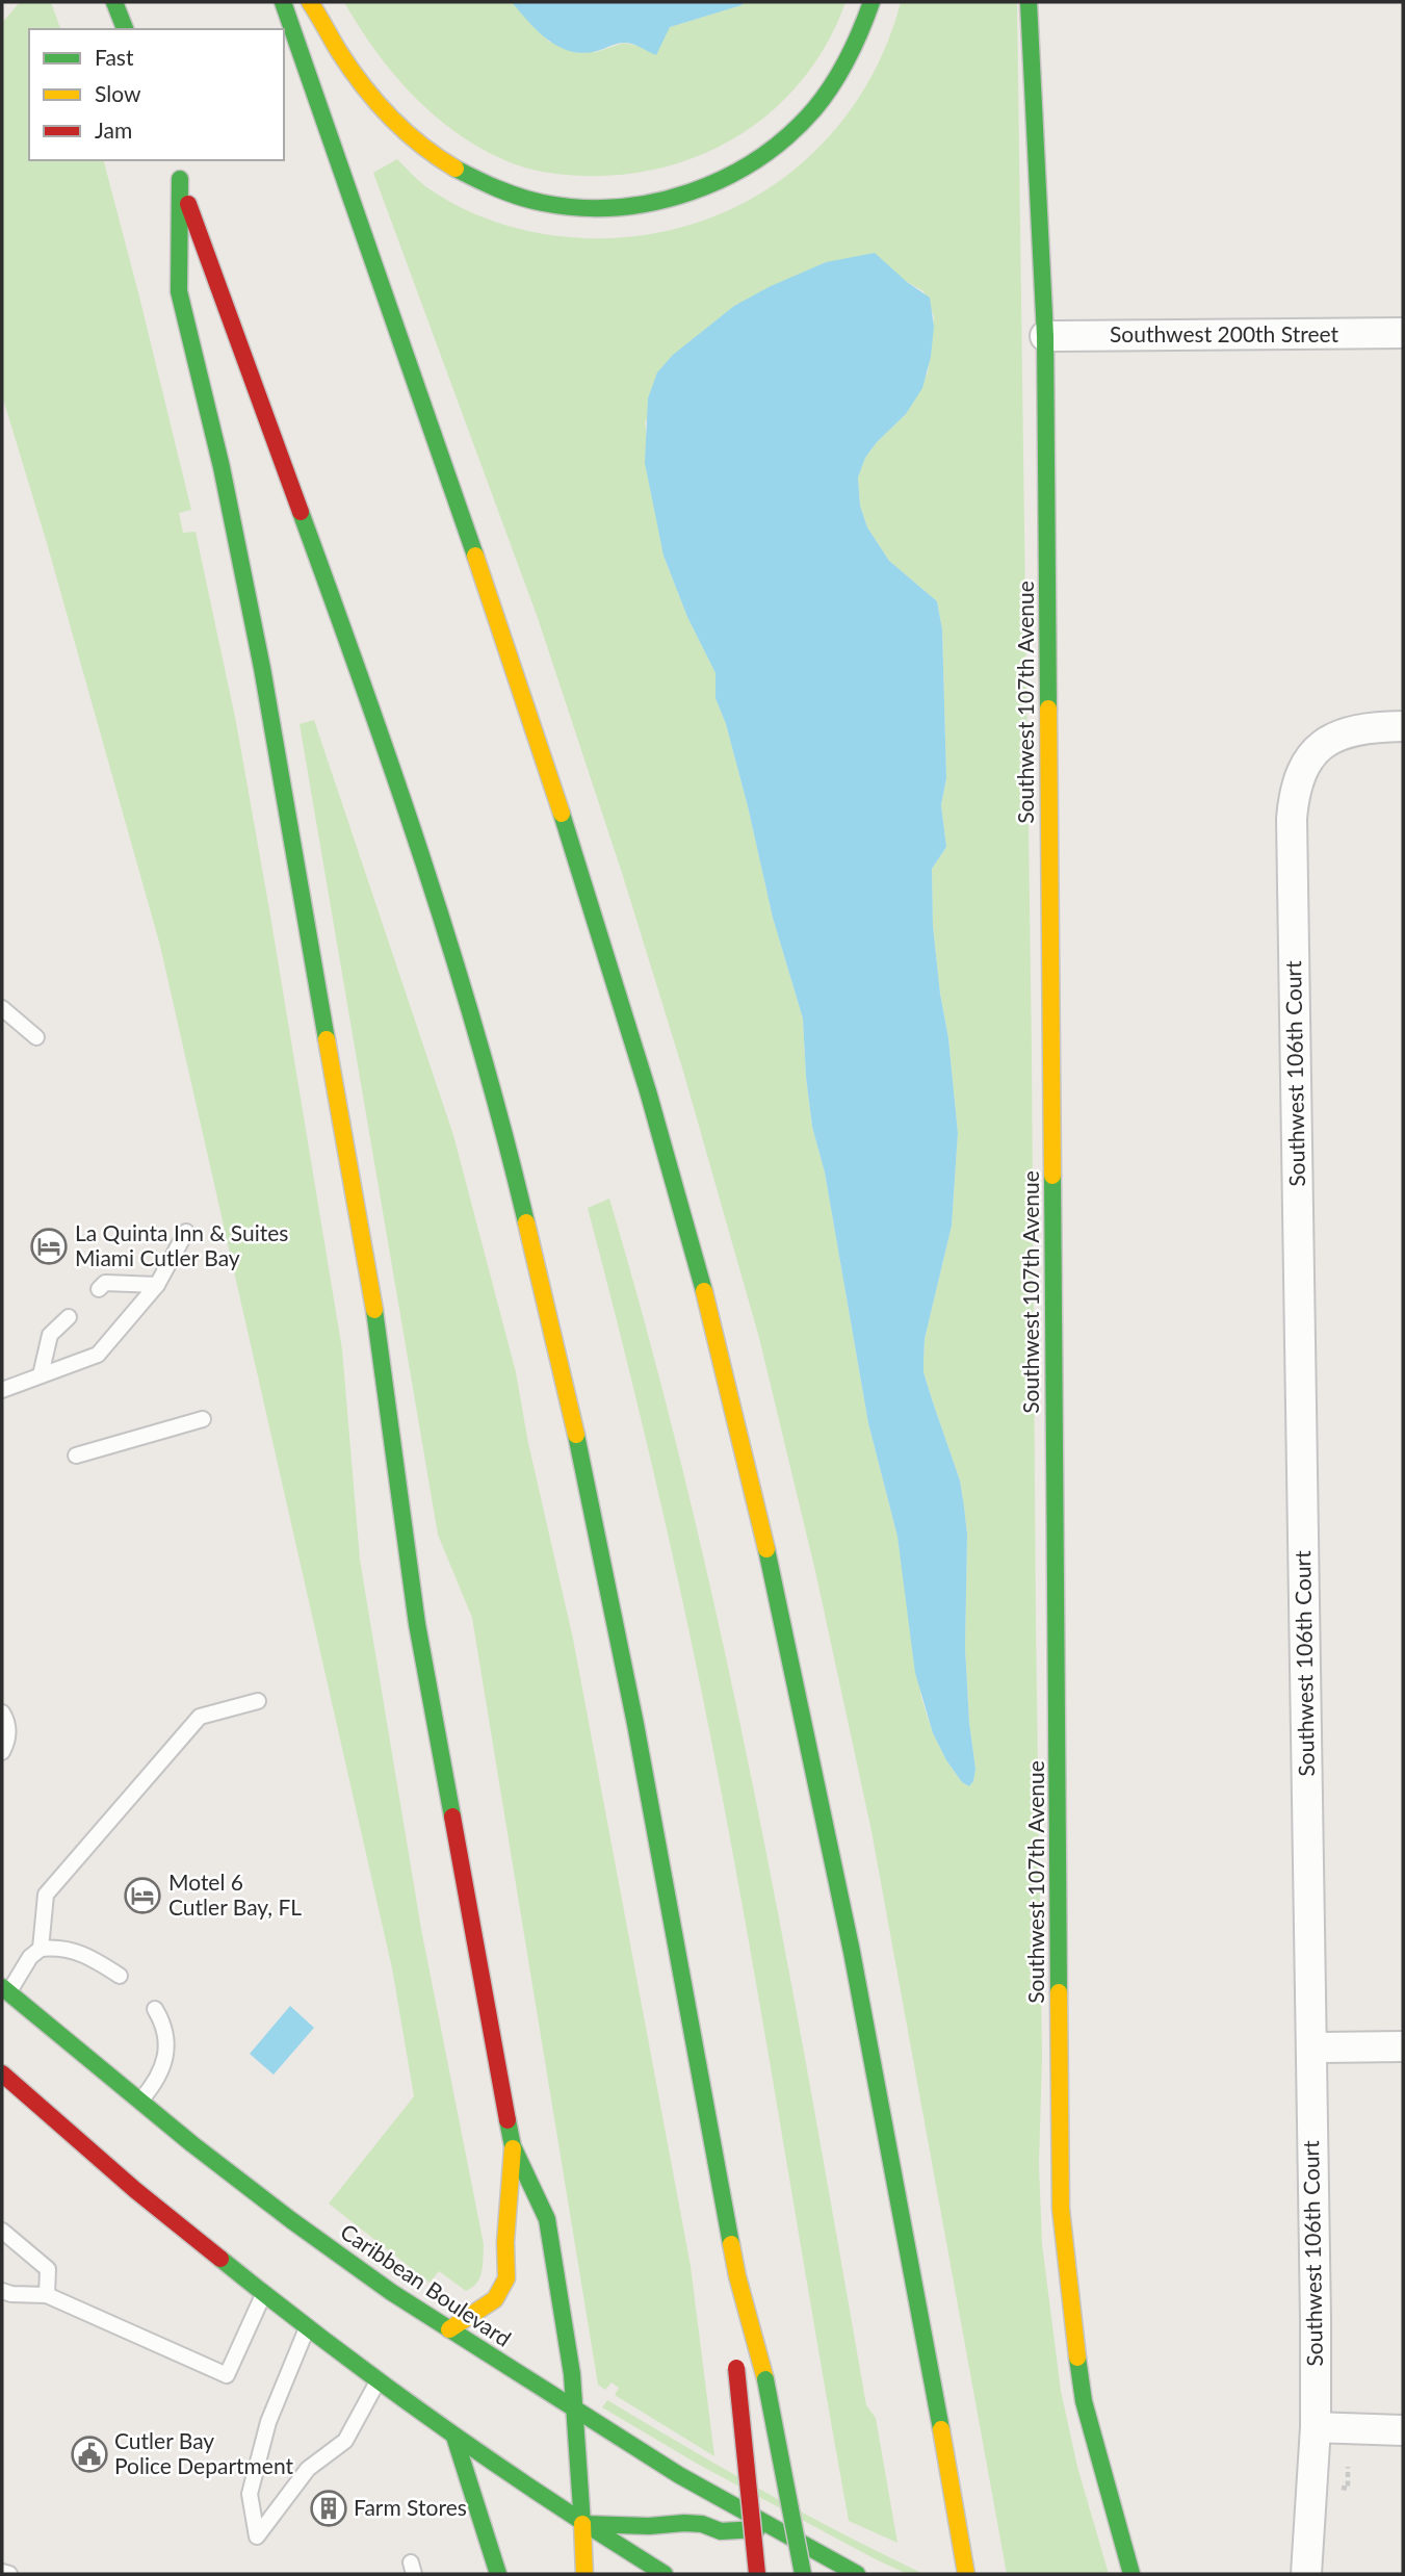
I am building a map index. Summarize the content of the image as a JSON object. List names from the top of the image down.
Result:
{
  "streets": {
    "main road": ["Southwest 107th Avenue", "Caribbean Boulevard"],
    "street": ["Southwest 200th Street", "Southwest 106th Court"]
  },
  "crossings": [
    ["Southwest 200th Street", "Southwest 107th Avenue"]
  ],
  "places": {
    "hotel": ["La Quinta Inn & Suites Miami Cutler Bay", "Motel 6 Cutler Bay, FL"],
    "public building": ["Cutler Bay Police Department"],
    "building": ["Farm Stores"]
  },
  "legend": ["Fast", "Slow", "Jam"]
}
